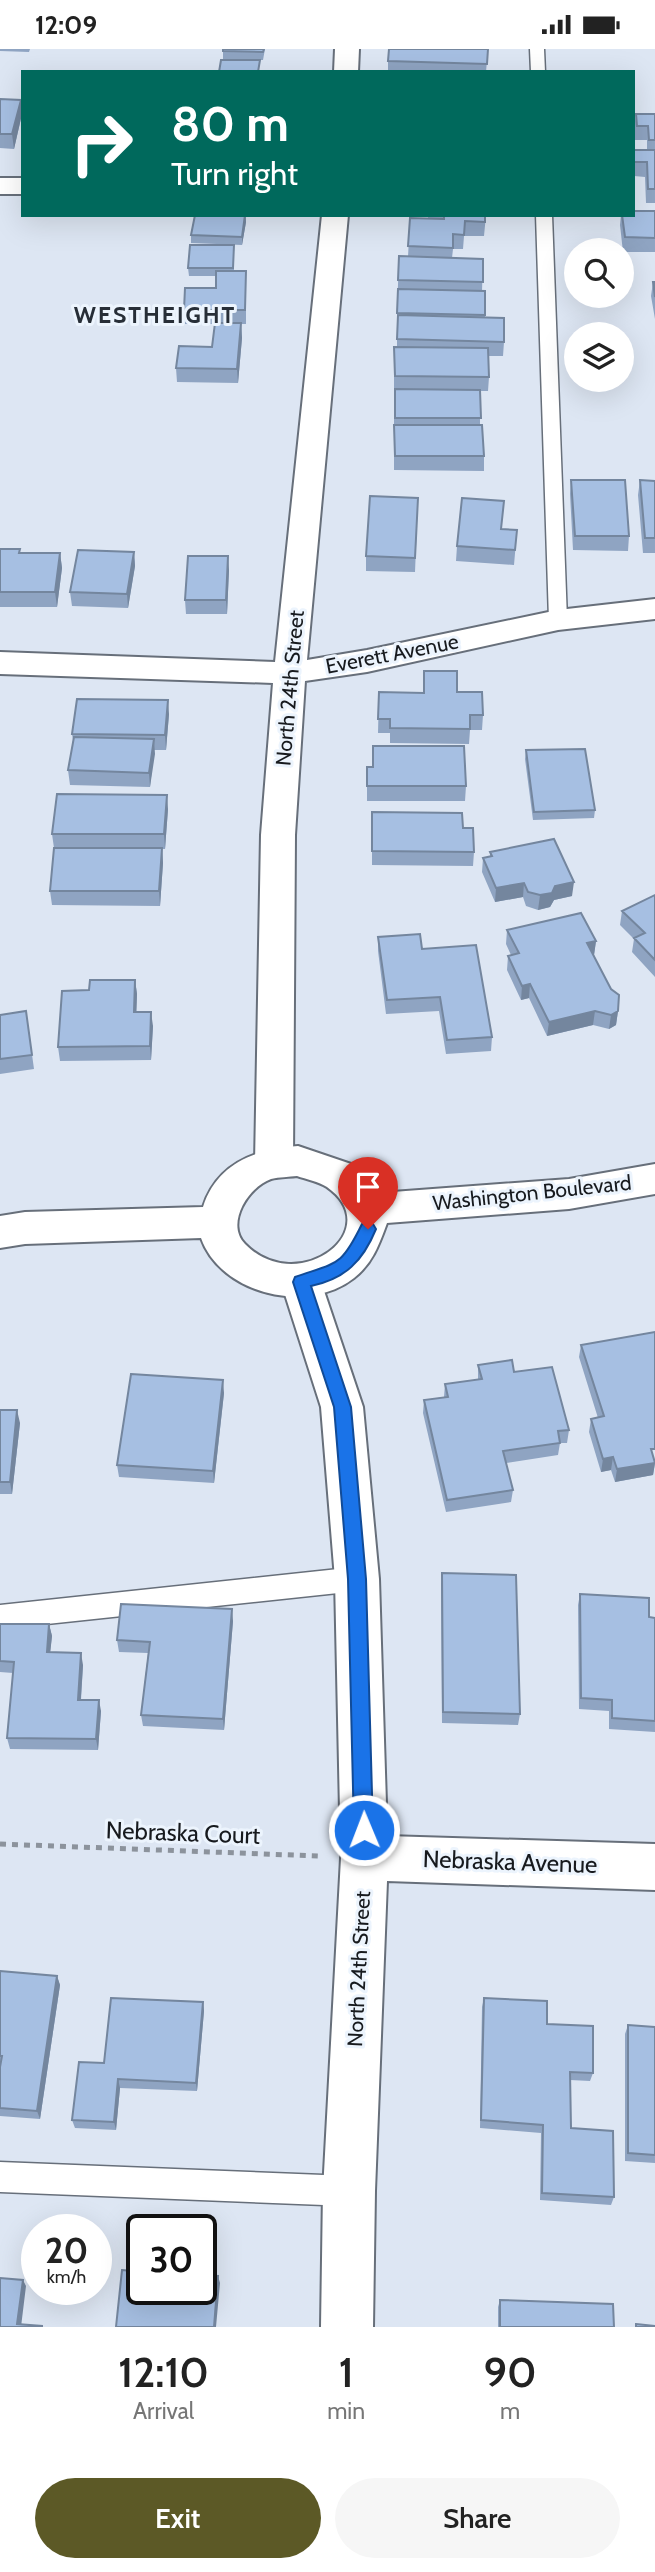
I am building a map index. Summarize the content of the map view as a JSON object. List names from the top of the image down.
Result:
{
  "streets": {
    "street": [
      "Everett Avenue",
      "North 24th Street",
      "Washington Boulevard",
      "Nebraska Avenue"
    ],
    "path": ["Nebraska Court"]
  },
  "crossings": [
    ["Everett Avenue", "North 24th Street"],
    ["North 24th Street", "Washington Boulevard"],
    ["North 24th Street", "Nebraska Court"],
    ["North 24th Street", "Nebraska Avenue"],
    ["Nebraska Court", "Nebraska Avenue"]
  ],
  "districts": ["WESTHEIGHT"],
  "page": {
    "status": "12:09",
    "turn": ["80 m", "Turn right"],
    "speed": "20 km/h",
    "limit": "30",
    "eta": [
      "12:10",
      "Arrival",
      "1",
      "min",
      "90",
      "m"
    ],
    "buttons": ["Exit", "Share"]
  }
}
